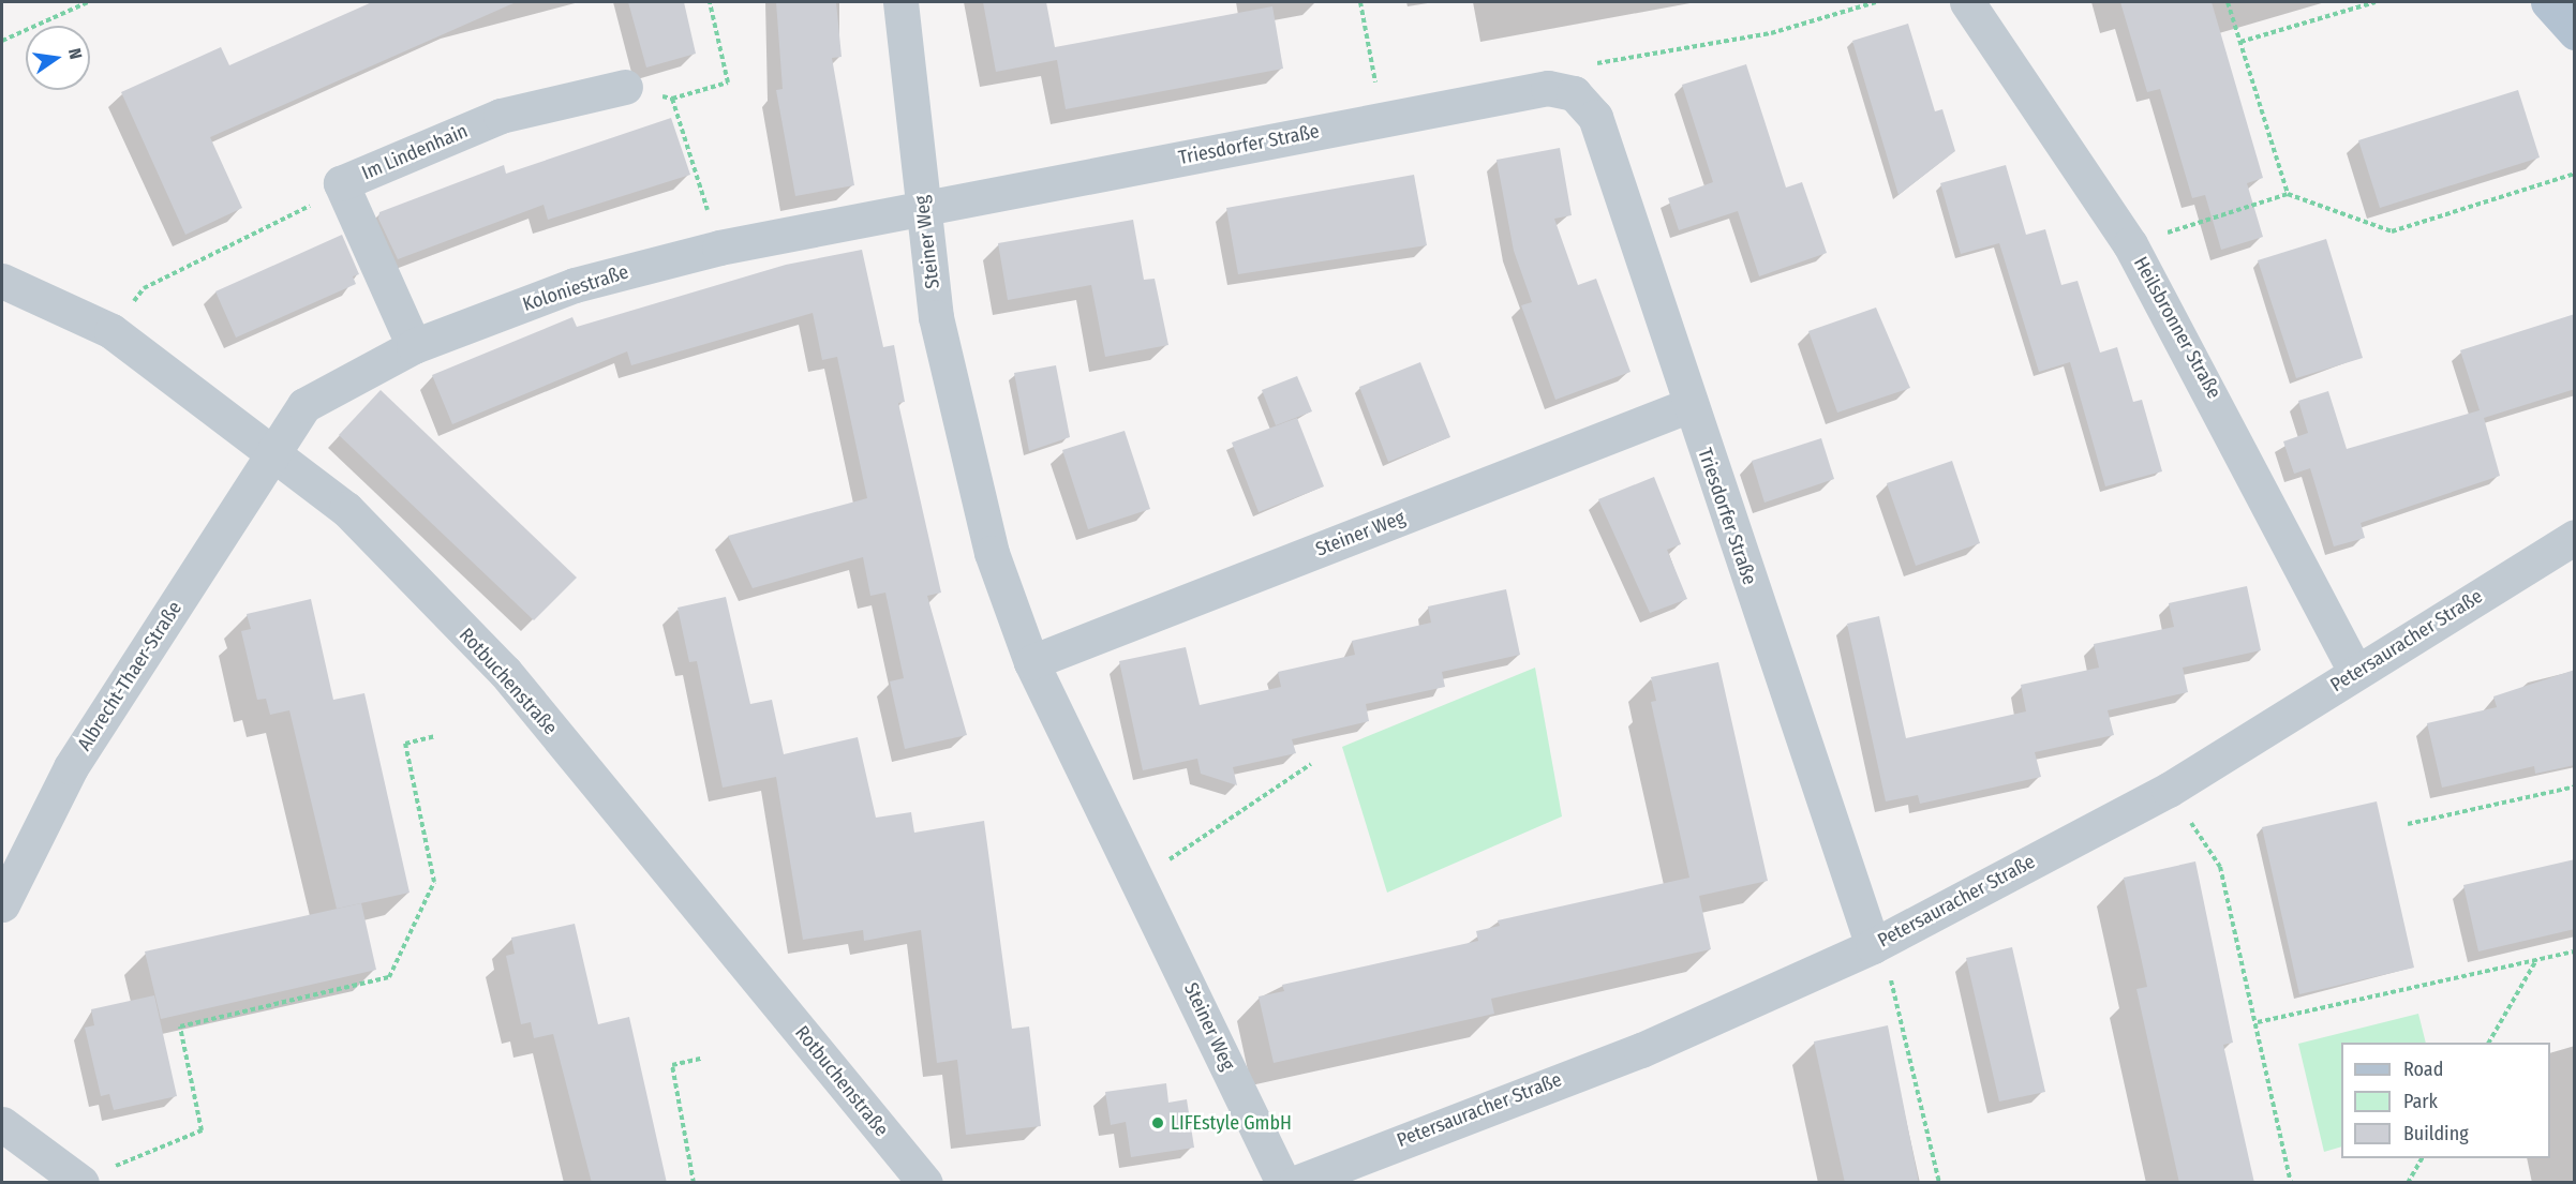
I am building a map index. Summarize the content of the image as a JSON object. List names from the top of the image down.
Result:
{
  "streets": {
    "street": [
      "Triesdorfer Straße",
      "Im Lindenhain",
      "Steiner Weg",
      "Koloniestraße",
      "Heilsbronner Straße",
      "Petersauracher Straße",
      "Albrecht-Thaer-Straße",
      "Rotbuchenstraße"
    ]
  },
  "crossings": [
    ["Triesdorfer Straße", "Steiner Weg"],
    ["Triesdorfer Straße", "Koloniestraße"],
    ["Triesdorfer Straße", "Petersauracher Straße"],
    ["Im Lindenhain", "Koloniestraße"],
    ["Steiner Weg", "Koloniestraße"],
    ["Koloniestraße", "Albrecht-Thaer-Straße"],
    ["Koloniestraße", "Rotbuchenstraße"],
    ["Heilsbronner Straße", "Petersauracher Straße"],
    ["Albrecht-Thaer-Straße", "Rotbuchenstraße"]
  ],
  "places": ["LIFEstyle GmbH"],
  "legend": ["Road", "Park", "Building"],
  "north": "right"
}
